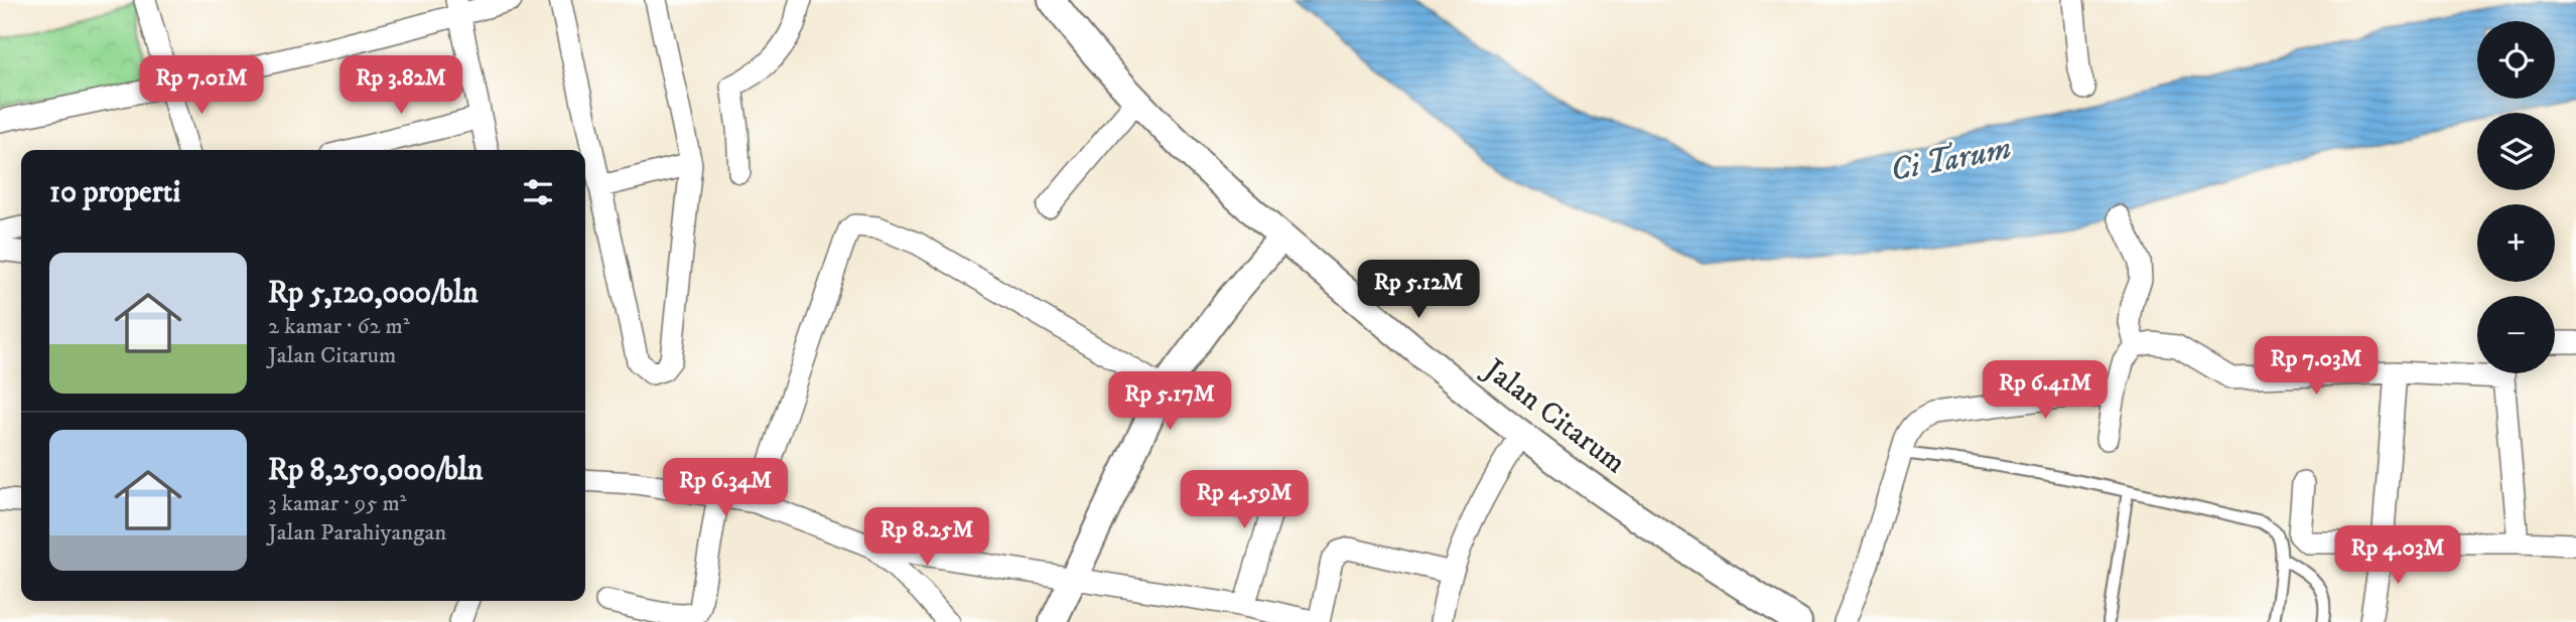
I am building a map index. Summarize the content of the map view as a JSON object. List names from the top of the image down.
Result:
{
  "streets": {
    "street": ["Jalan Citarum"]
  },
  "water": ["Ci Tarum"],
  "page": {
    "map_buttons": ["+", "−"],
    "price": [
      "Rp 7.01M",
      "Rp 3.82M",
      "Rp 5.12M",
      "Rp 7.03M",
      "Rp 6.41M",
      "Rp 5.17M",
      "Rp 6.34M",
      "Rp 4.59M",
      "Rp 8.25M",
      "Rp 4.03M"
    ],
    "heading": "10 properti",
    "list": [
      {
        "name": "Rp 5,120,000/bln",
        "note": "2 kamar · 62 m² · Jalan Citarum"
      },
      {
        "name": "Rp 8,250,000/bln",
        "note": "3 kamar · 95 m² · Jalan Parahiyangan"
      }
    ]
  }
}
